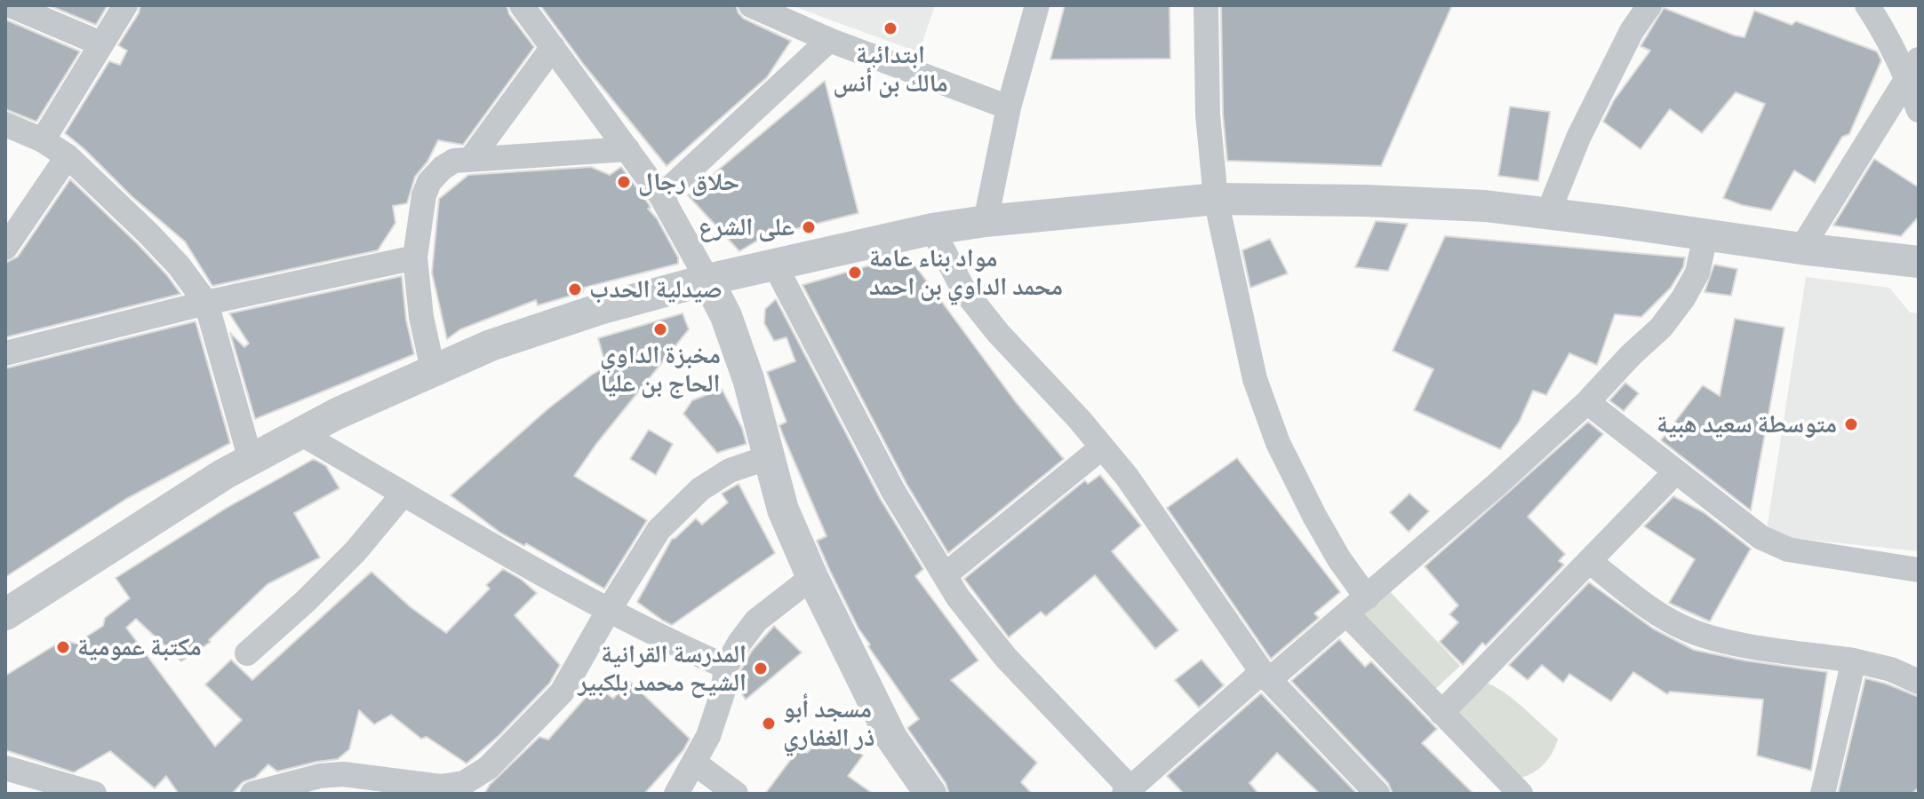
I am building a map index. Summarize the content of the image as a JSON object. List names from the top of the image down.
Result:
{
  "places": [
    "ابتدائية مالك بن أنس",
    "حلاق رجال",
    "على الشرع",
    "مواد بناء عامة محمد الداوي بن احمد",
    "صيدلية الحدب",
    "مخبزة الداوي الحاج بن عليا",
    "متوسطة سعيد هبية",
    "مكتبة عمومية",
    "المدرسة القرانية الشيح محمد بلكبير",
    "مسجد أبو ذر الغفاري"
  ]
}
